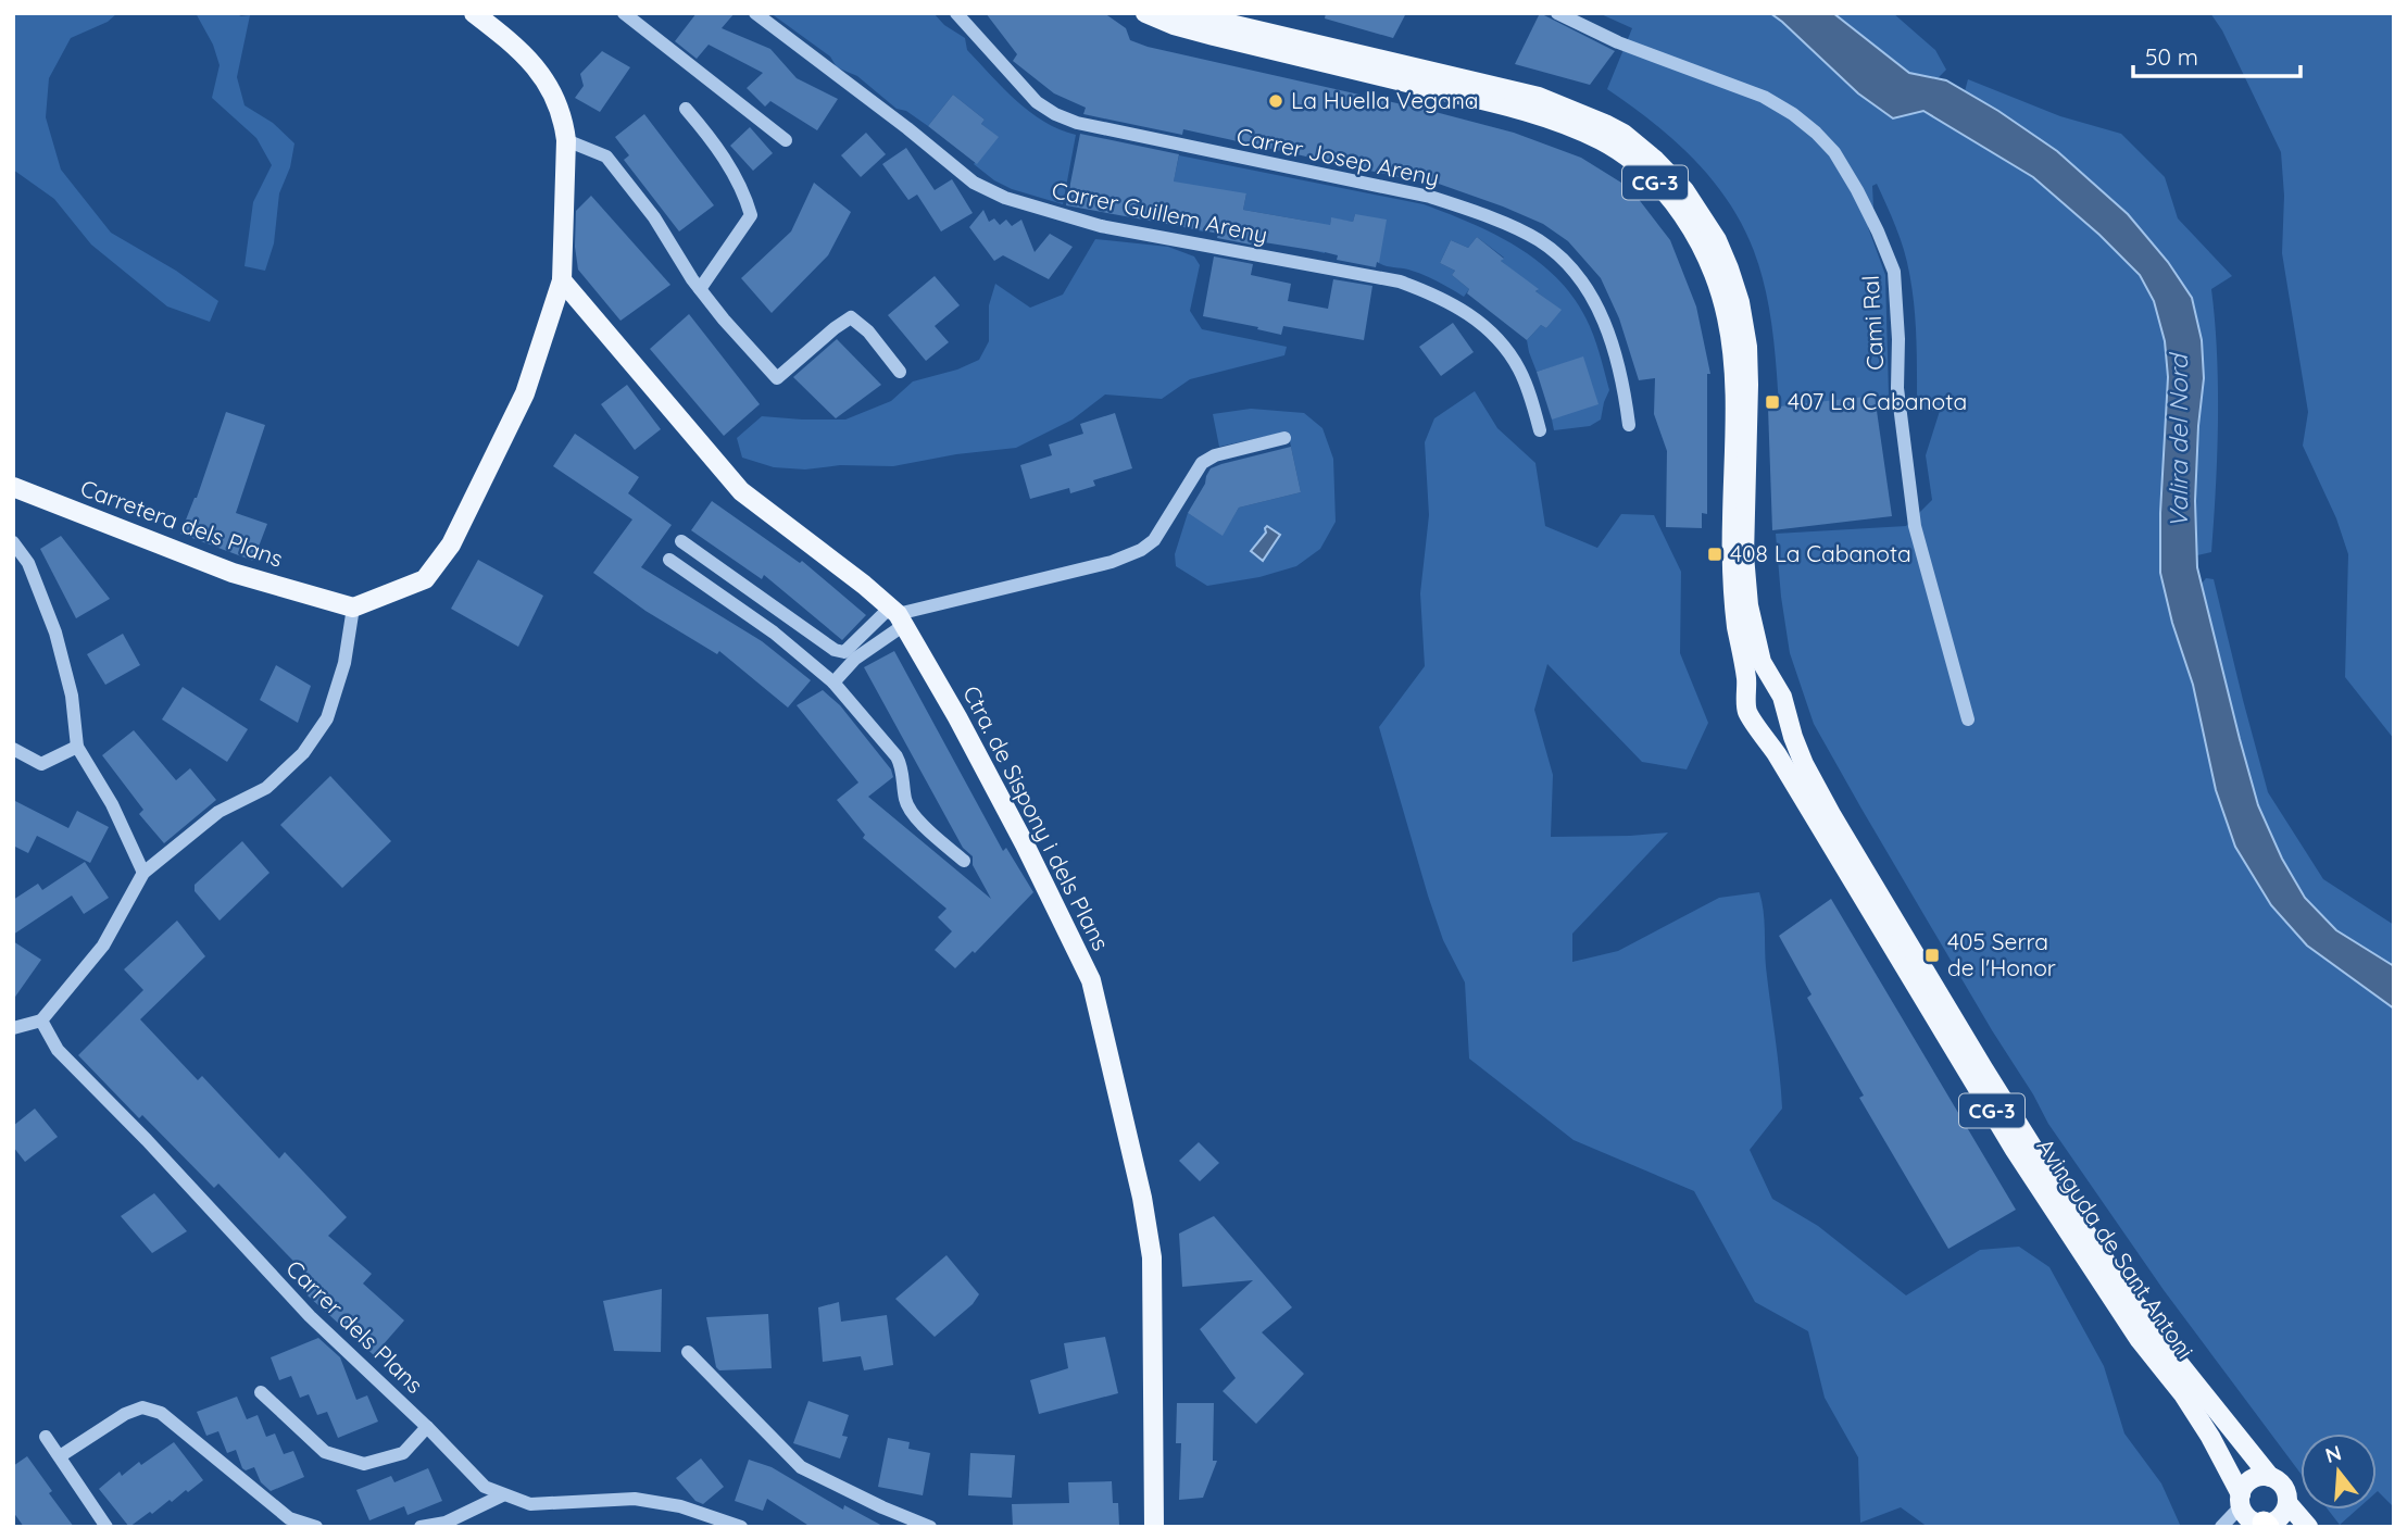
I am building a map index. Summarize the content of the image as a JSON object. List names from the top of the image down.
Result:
{
  "streets": {
    "main road": [
      "CG-3",
      "Carretera dels Plans",
      "Ctra. de Sispony i dels Plans",
      "Avinguda de Sant Antoni"
    ],
    "street": [
      "Carrer Josep Areny",
      "Carrer Guillem Areny",
      "Cami Ral",
      "Carrer dels Plans"
    ]
  },
  "crossings": [
    ["CG-3", "Avinguda de Sant Antoni"]
  ],
  "water": ["Valira del Nord"],
  "places": {
    "other": ["La Huella Vegana"],
    "transit": ["407 La Cabanota", "408 La Cabanota", "405 Serra de l'Honor"]
  },
  "scale_bar": "50 m",
  "north": "top"
}
